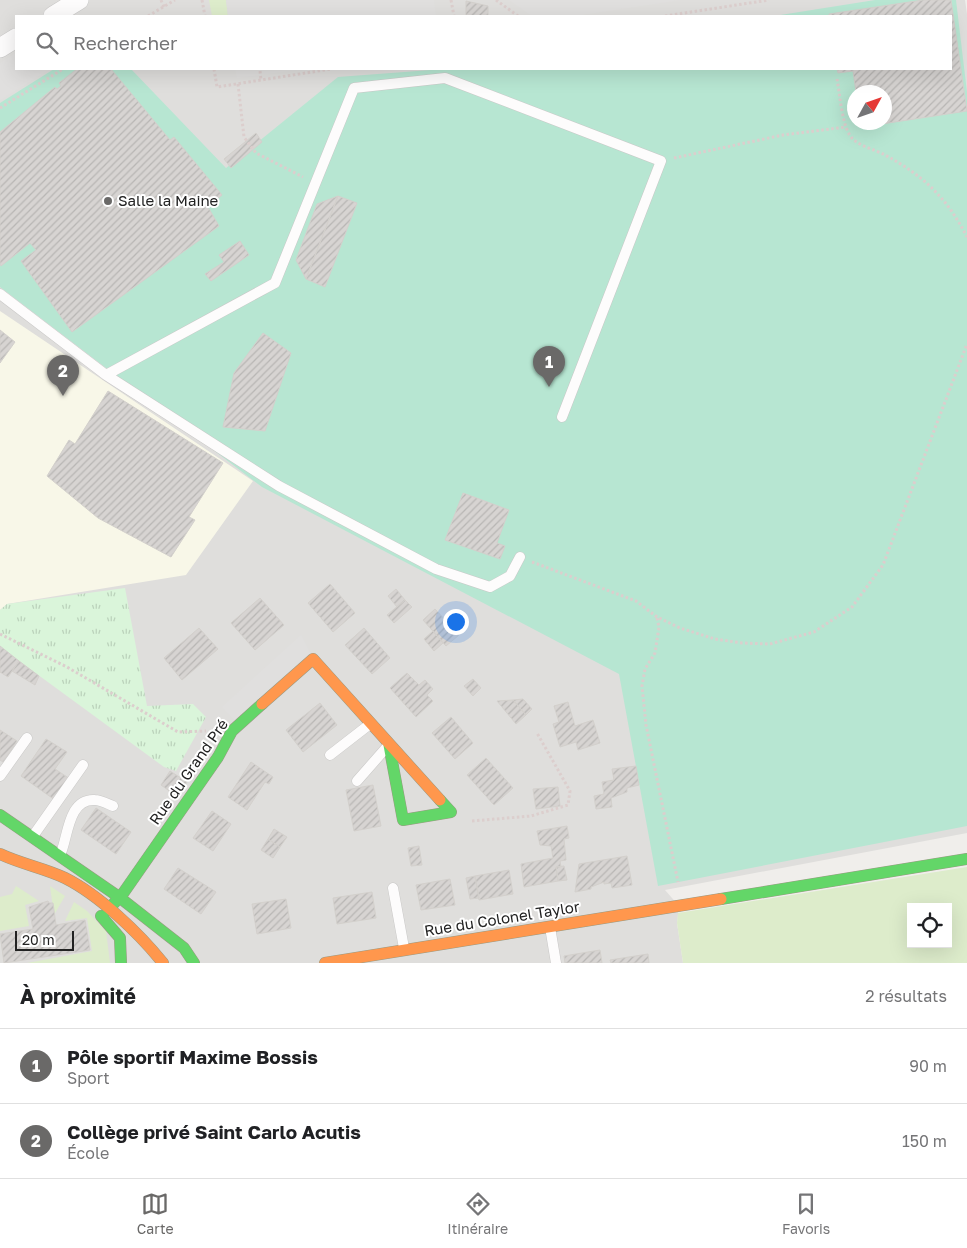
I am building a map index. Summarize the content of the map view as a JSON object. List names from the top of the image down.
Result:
{
  "streets": {
    "main road": ["Rue du Grand Pré", "Rue du Colonel Taylor"]
  },
  "places": ["Salle la Maine"],
  "scale_bar": "20 m",
  "north": "top right",
  "page": {
    "search": "Rechercher",
    "pins": ["1", "2"],
    "scale": "20 m",
    "heading": ["À proximité", "2 résultats"],
    "list": [
      {
        "mark": "1",
        "name": "Pôle sportif Maxime Bossis",
        "note": "Sport",
        "value": "90 m"
      },
      {
        "mark": "2",
        "name": "Collège privé Saint Carlo Acutis",
        "note": "École",
        "value": "150 m"
      }
    ],
    "nav": ["Carte", "Itinéraire", "Favoris"]
  }
}
